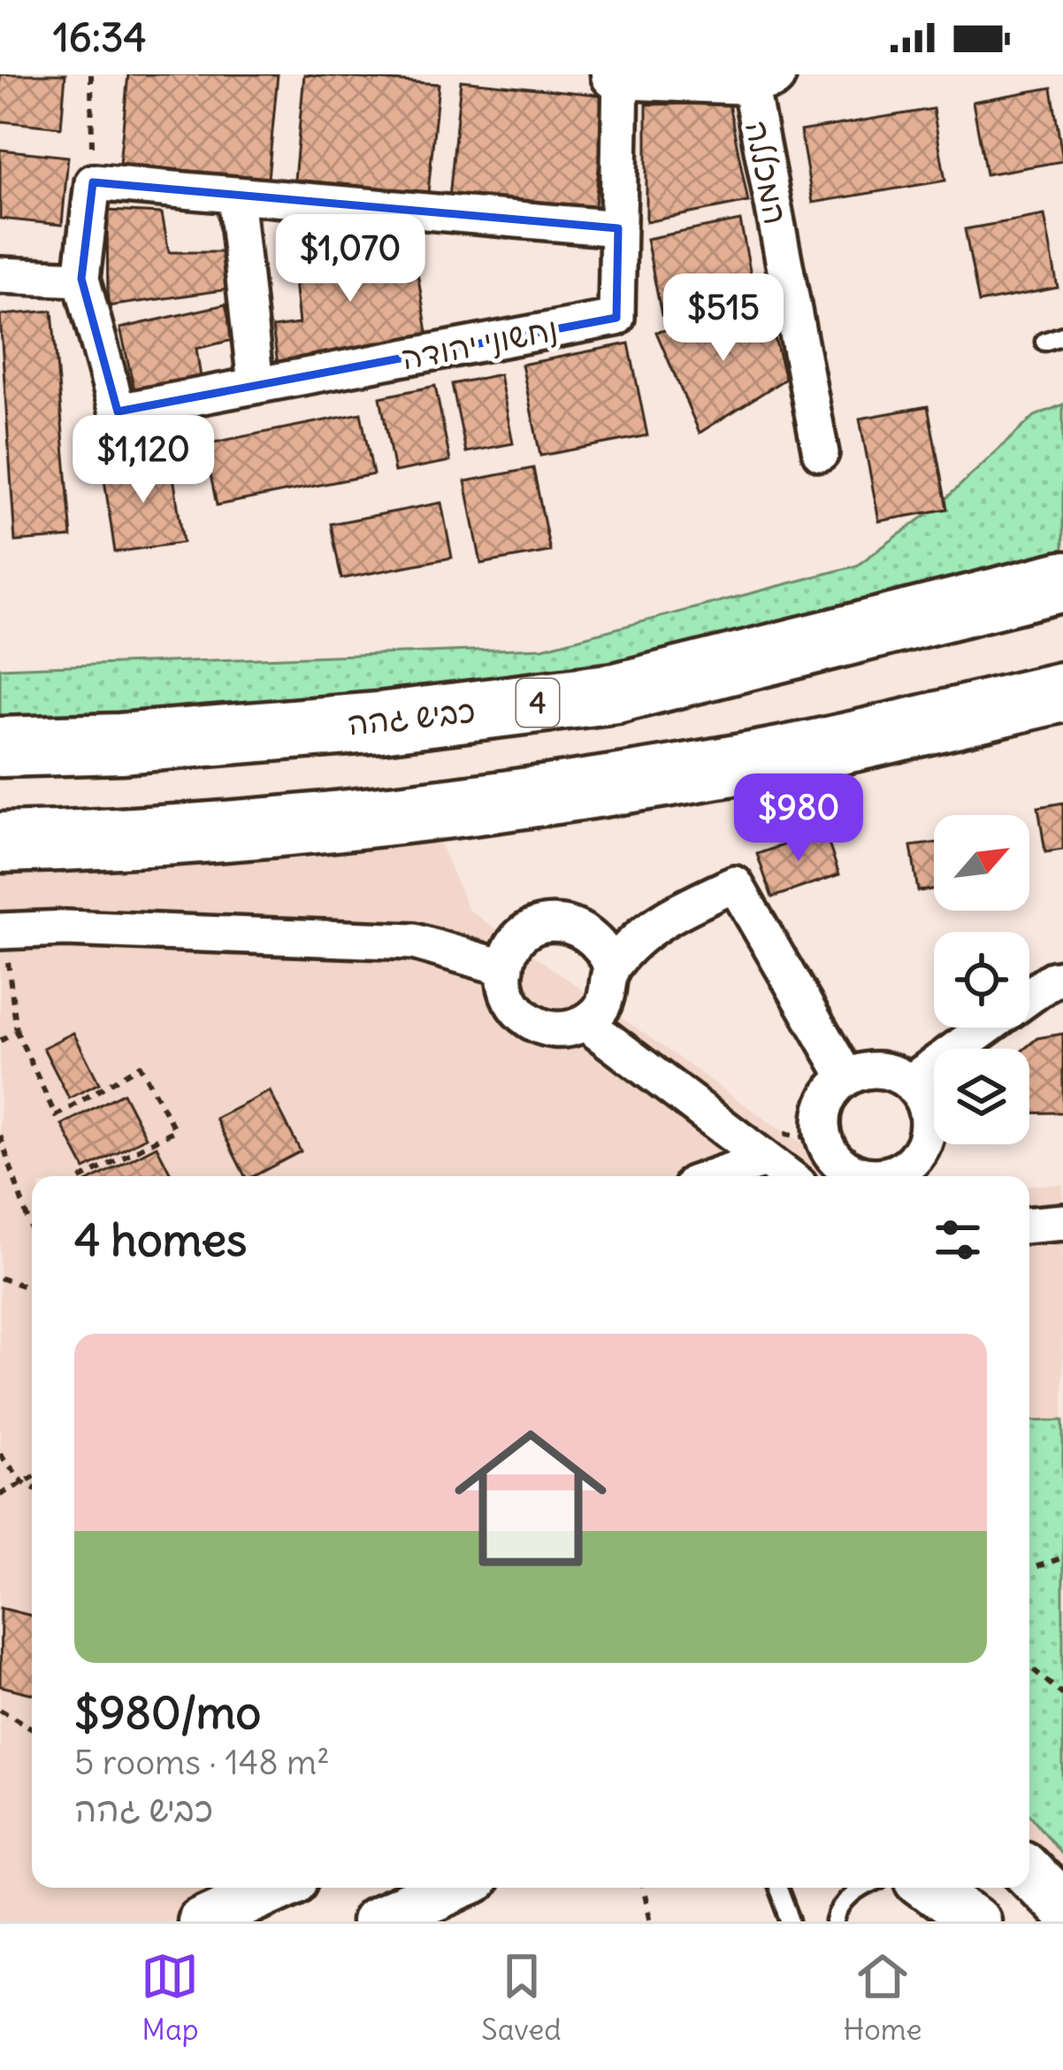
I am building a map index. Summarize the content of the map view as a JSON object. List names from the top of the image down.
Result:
{
  "streets": {
    "highway": ["4", "כביש גהה"],
    "street": ["המכללה", "נחשוני יהודה"]
  },
  "north": "top right",
  "page": {
    "status": "16:34",
    "price": [
      "$1,070",
      "$515",
      "$1,120",
      "$980"
    ],
    "heading": "4 homes",
    "list": [
      {
        "name": "$980/mo",
        "note": "5 rooms · 148 m² · כביש גהה"
      }
    ],
    "tabs": ["Map", "Saved", "Home"]
  }
}
